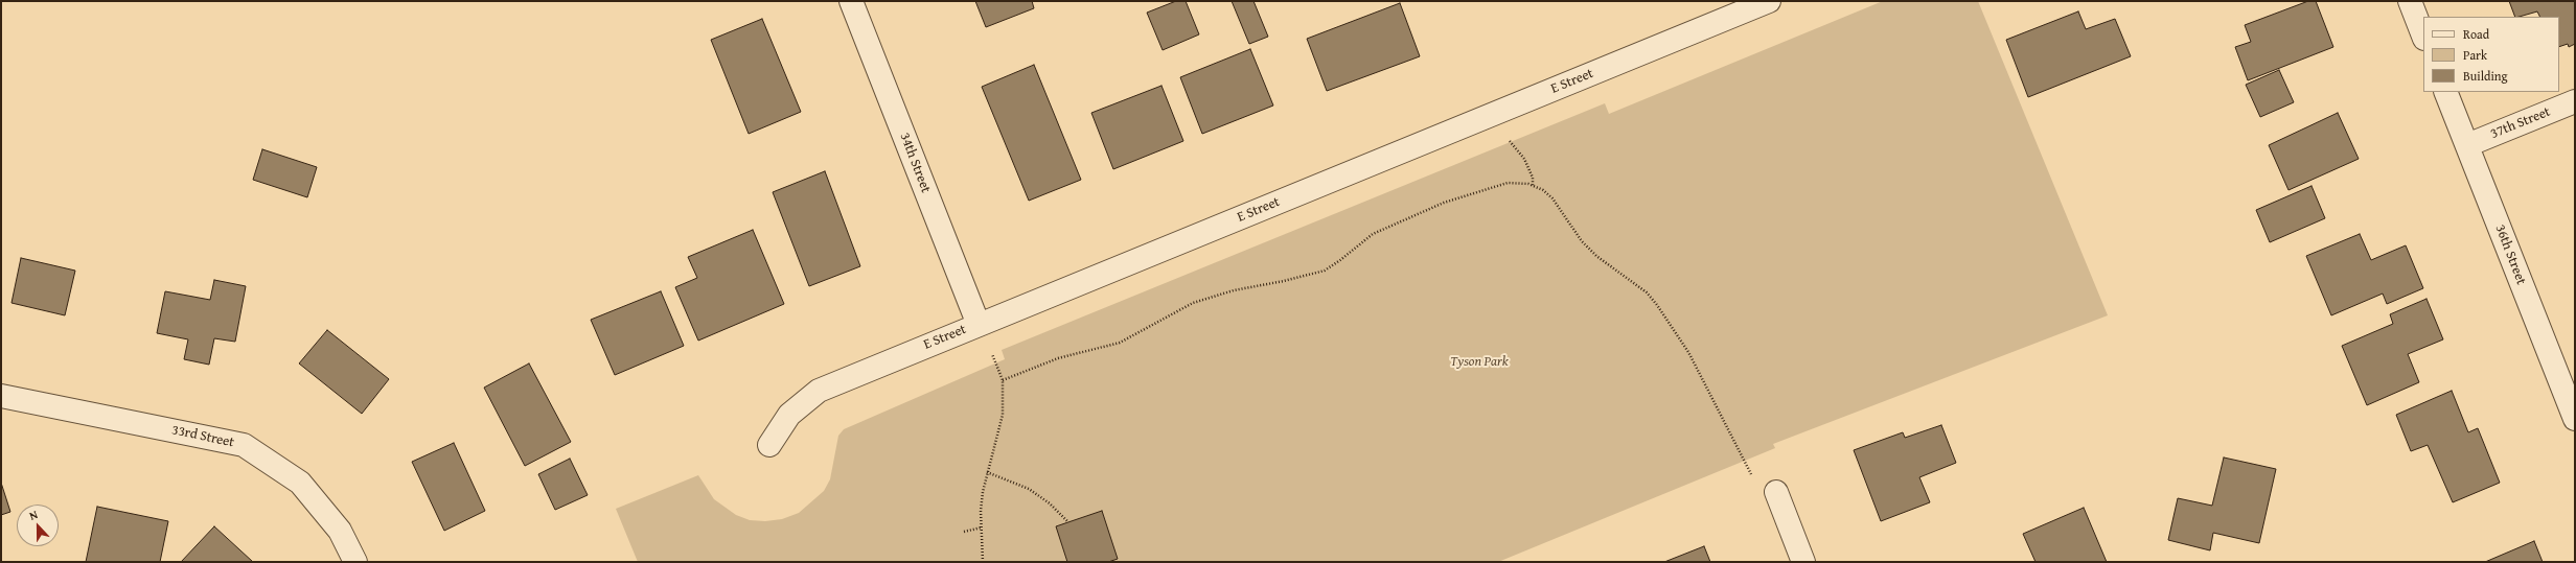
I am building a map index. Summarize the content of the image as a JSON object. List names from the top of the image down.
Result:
{
  "streets": {
    "street": [
      "E Street",
      "37th Street",
      "34th Street",
      "36th Street",
      "33rd Street"
    ]
  },
  "crossings": [
    ["E Street", "34th Street"],
    ["37th Street", "36th Street"]
  ],
  "parks": ["Tyson Park"],
  "legend": ["Road", "Park", "Building"],
  "north": "top"
}
